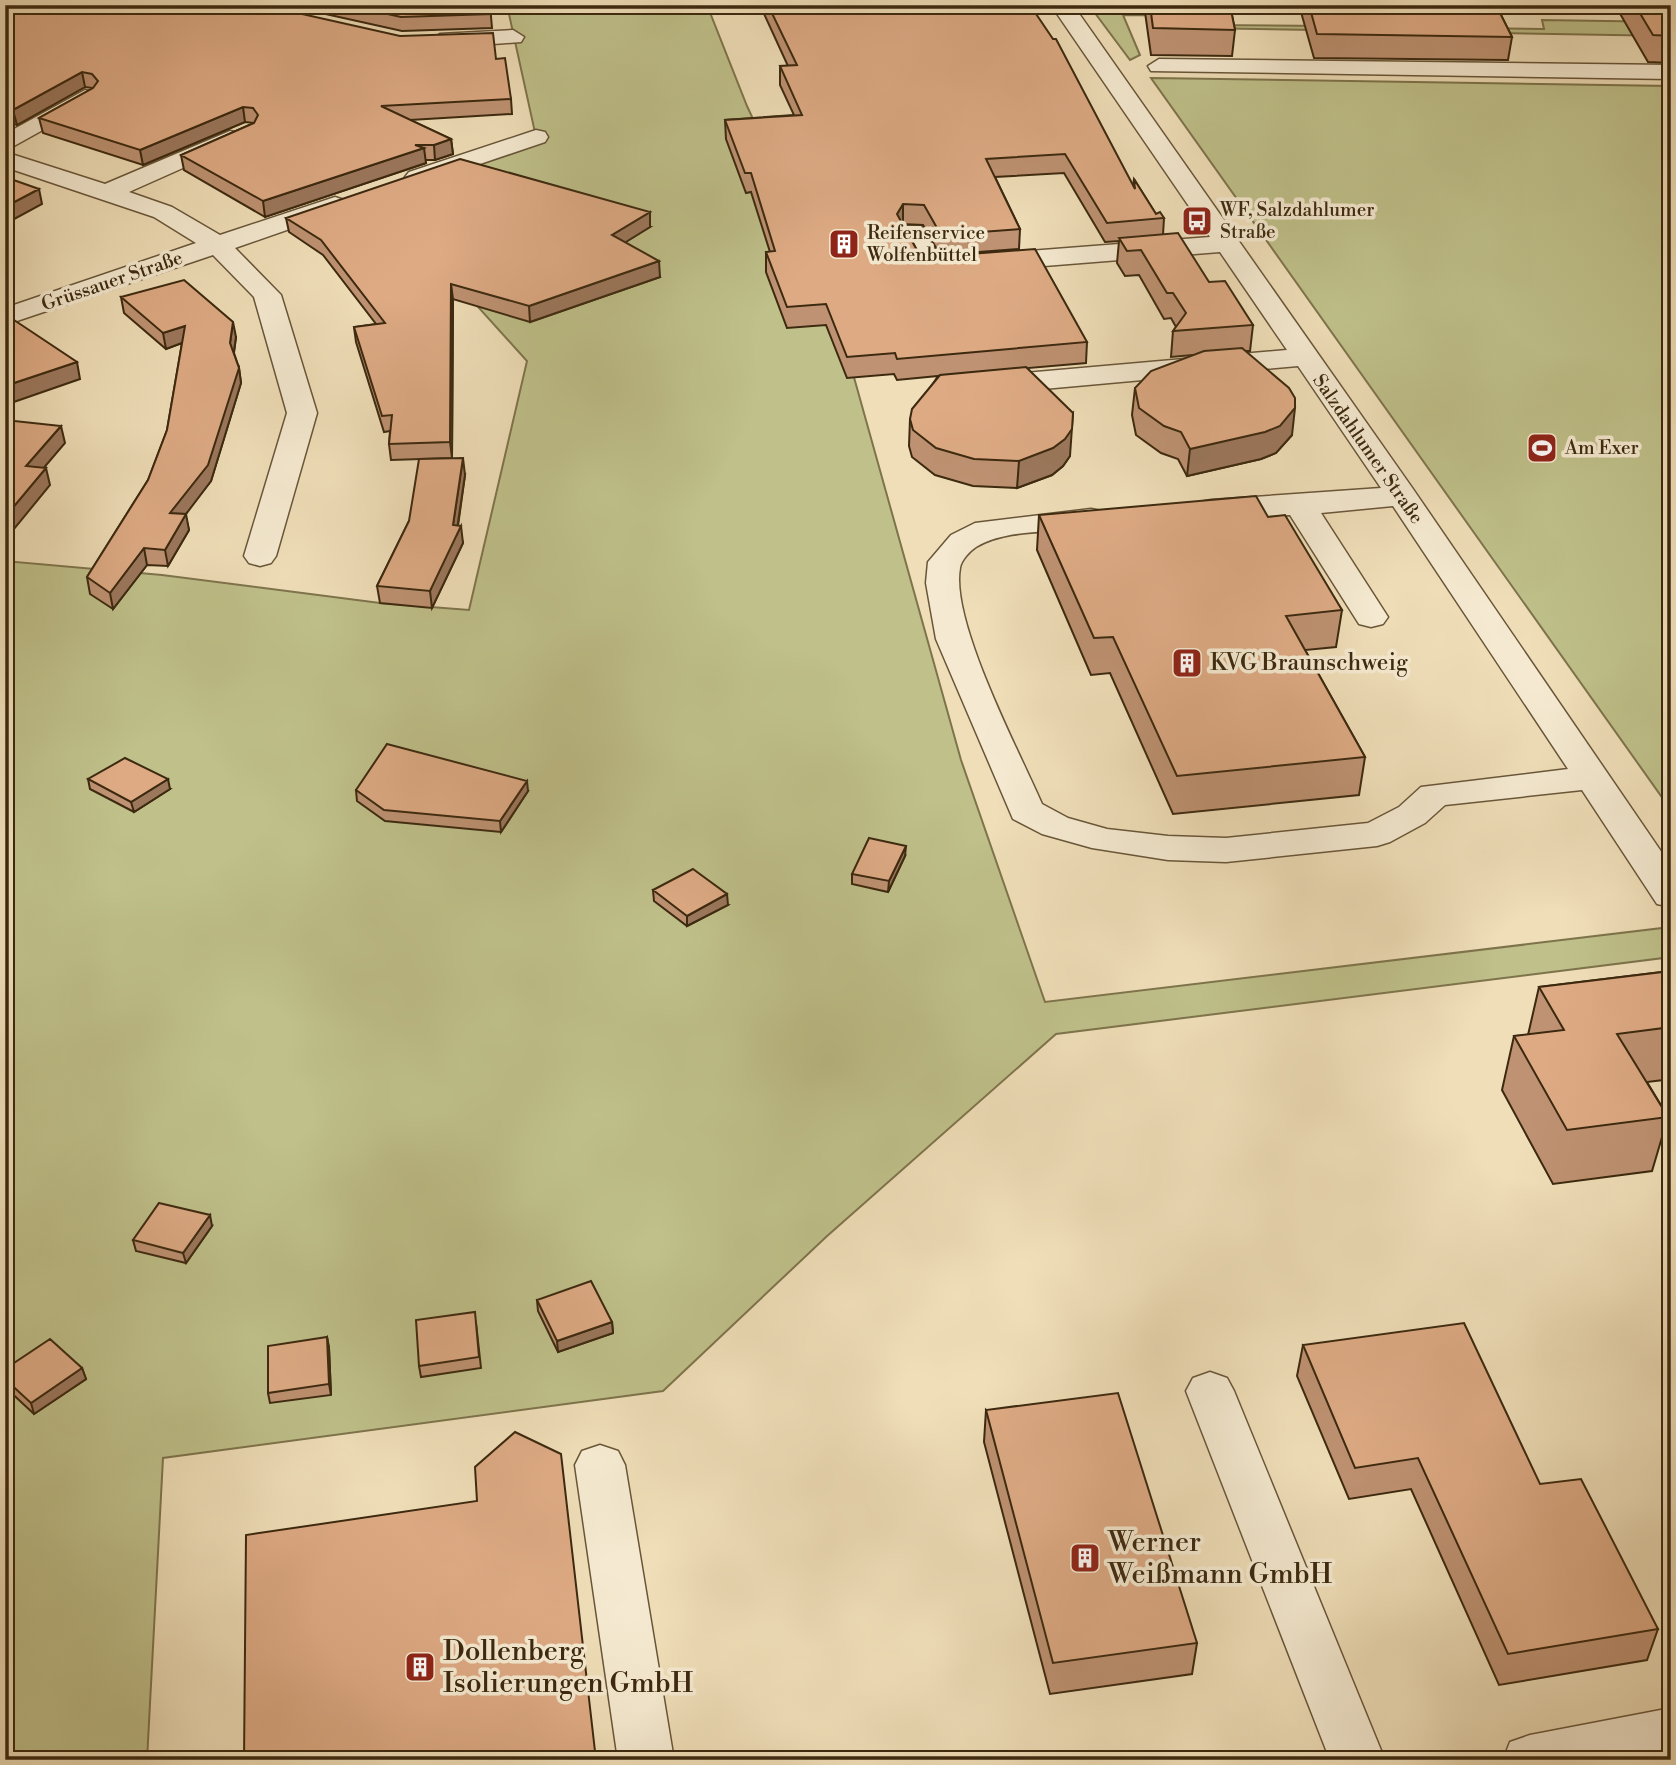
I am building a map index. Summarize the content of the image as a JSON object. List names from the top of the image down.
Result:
{
  "streets": {
    "street": ["Grüssauer Straße", "Salzdahlumer Straße"]
  },
  "places": {
    "bus stop": ["WF, Salzdahlumer Straße"],
    "building": [
      "Reifenservice Wolfenbüttel",
      "KVG Braunschweig",
      "Werner Weißmann GmbH",
      "Dollenberg Isolierungen GmbH"
    ],
    "sports": ["Am Exer"]
  }
}
